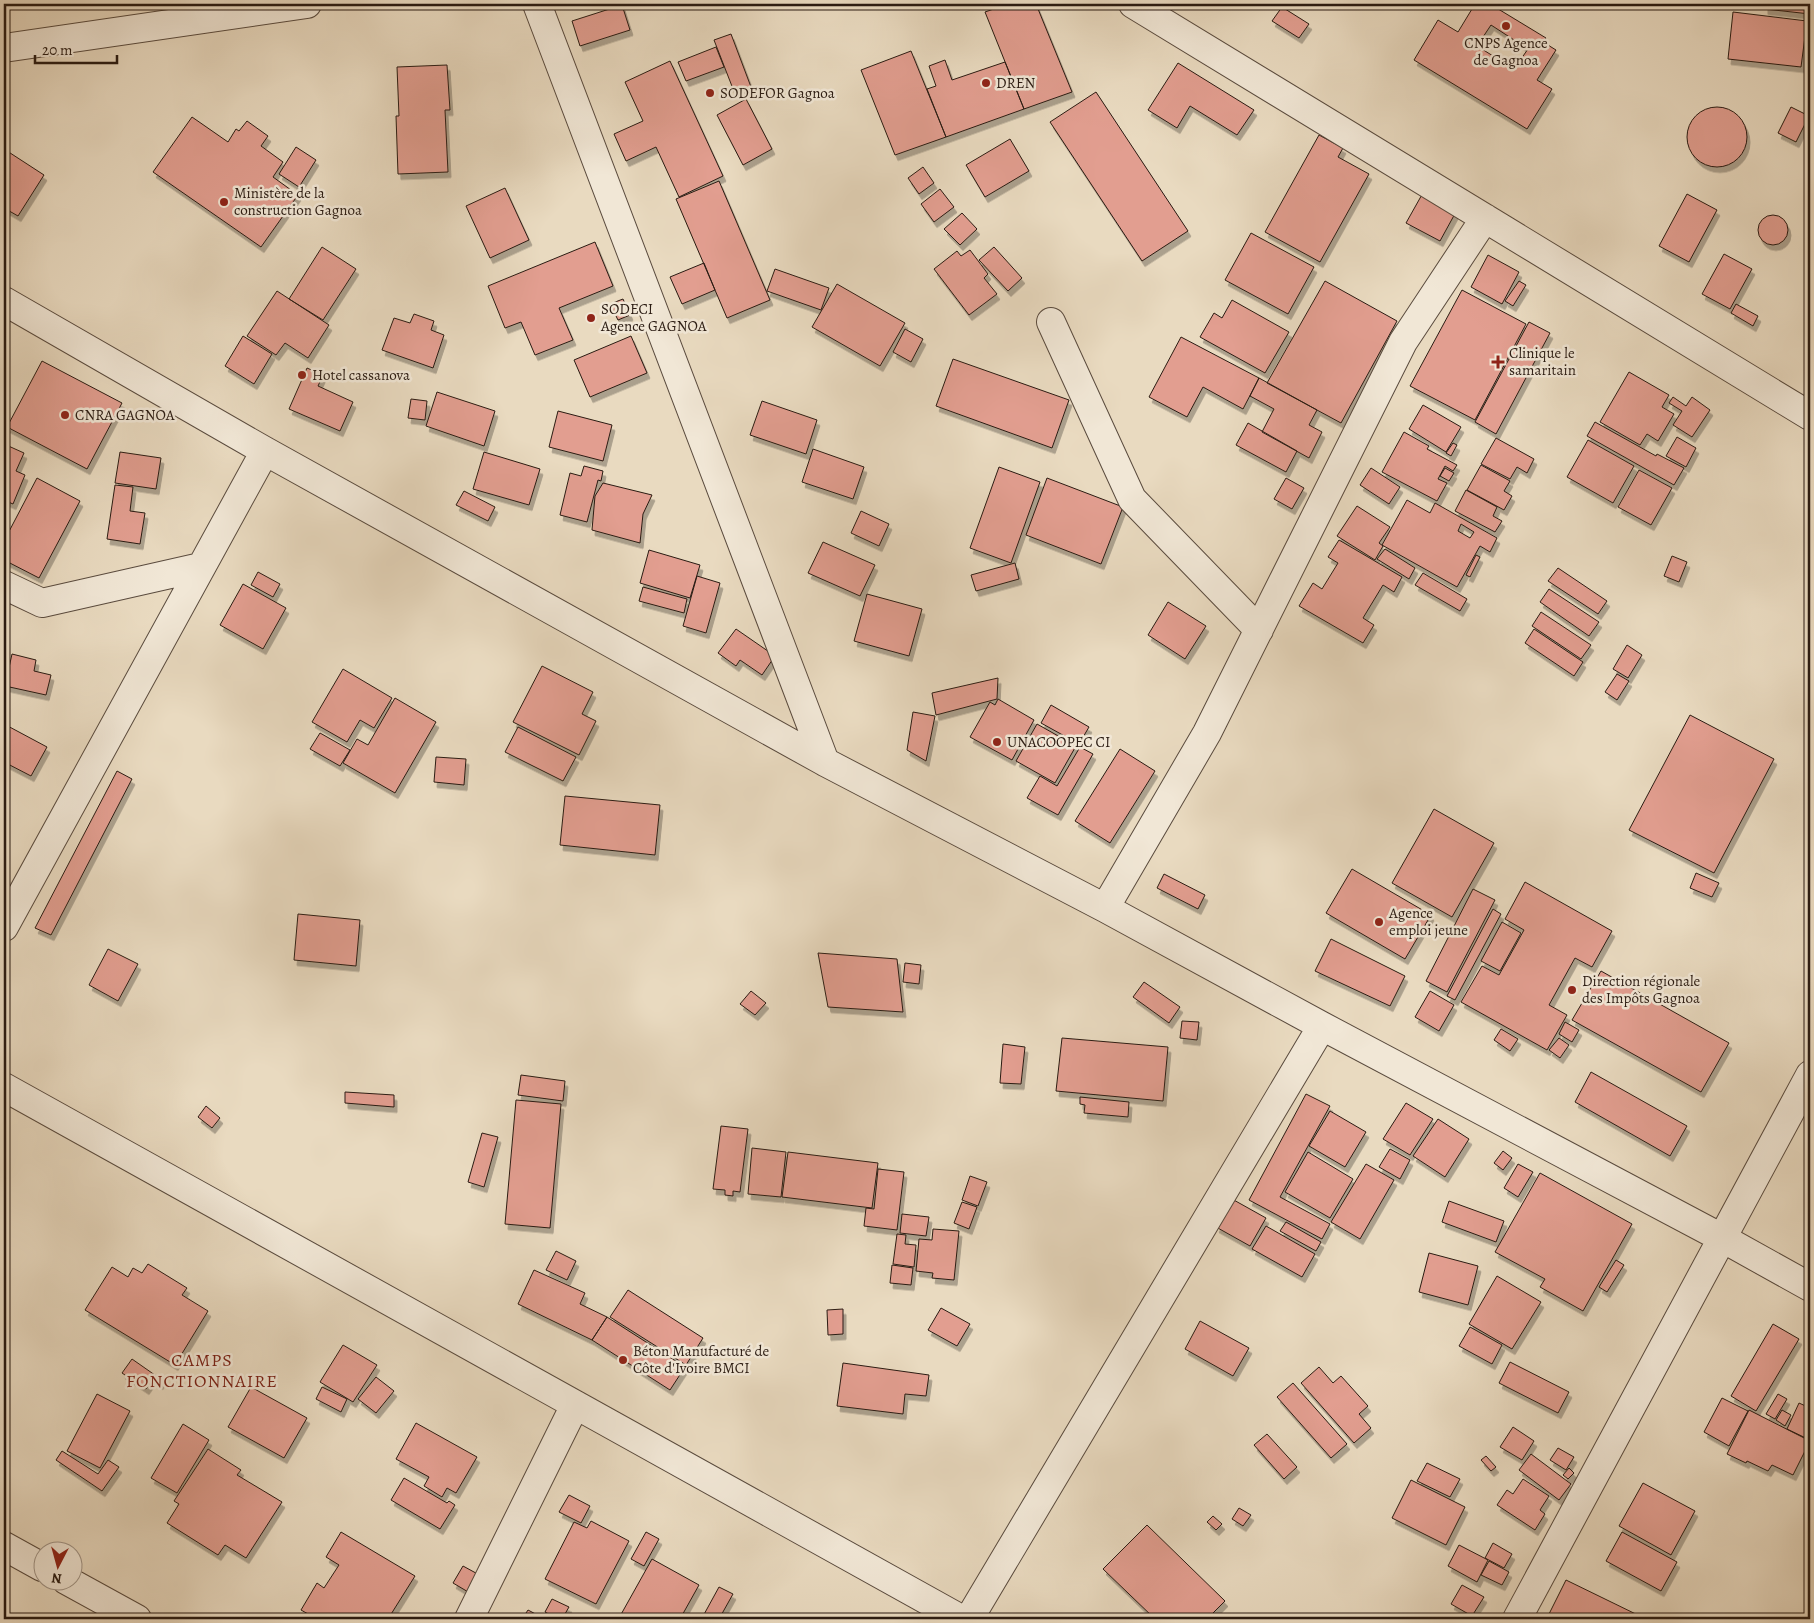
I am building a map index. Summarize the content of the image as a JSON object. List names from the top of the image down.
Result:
{
  "districts": ["CAMPS FONCTIONNAIRE"],
  "places": {
    "other": [
      "CNPS Agence de Gagnoa",
      "DREN",
      "SODEFOR Gagnoa",
      "Ministère de la construction Gagnoa",
      "SODECI Agence GAGNOA",
      "Hotel cassanova",
      "CNRA GAGNOA",
      "UNACOOPEC CI",
      "Agence emploi jeune",
      "Direction régionale des Impôts Gagnoa",
      "Béton Manufacturé de Côte d'Ivoire BMCI"
    ],
    "health": ["Clinique le samaritain"]
  },
  "scale_bar": "20 m",
  "north": "bottom"
}
